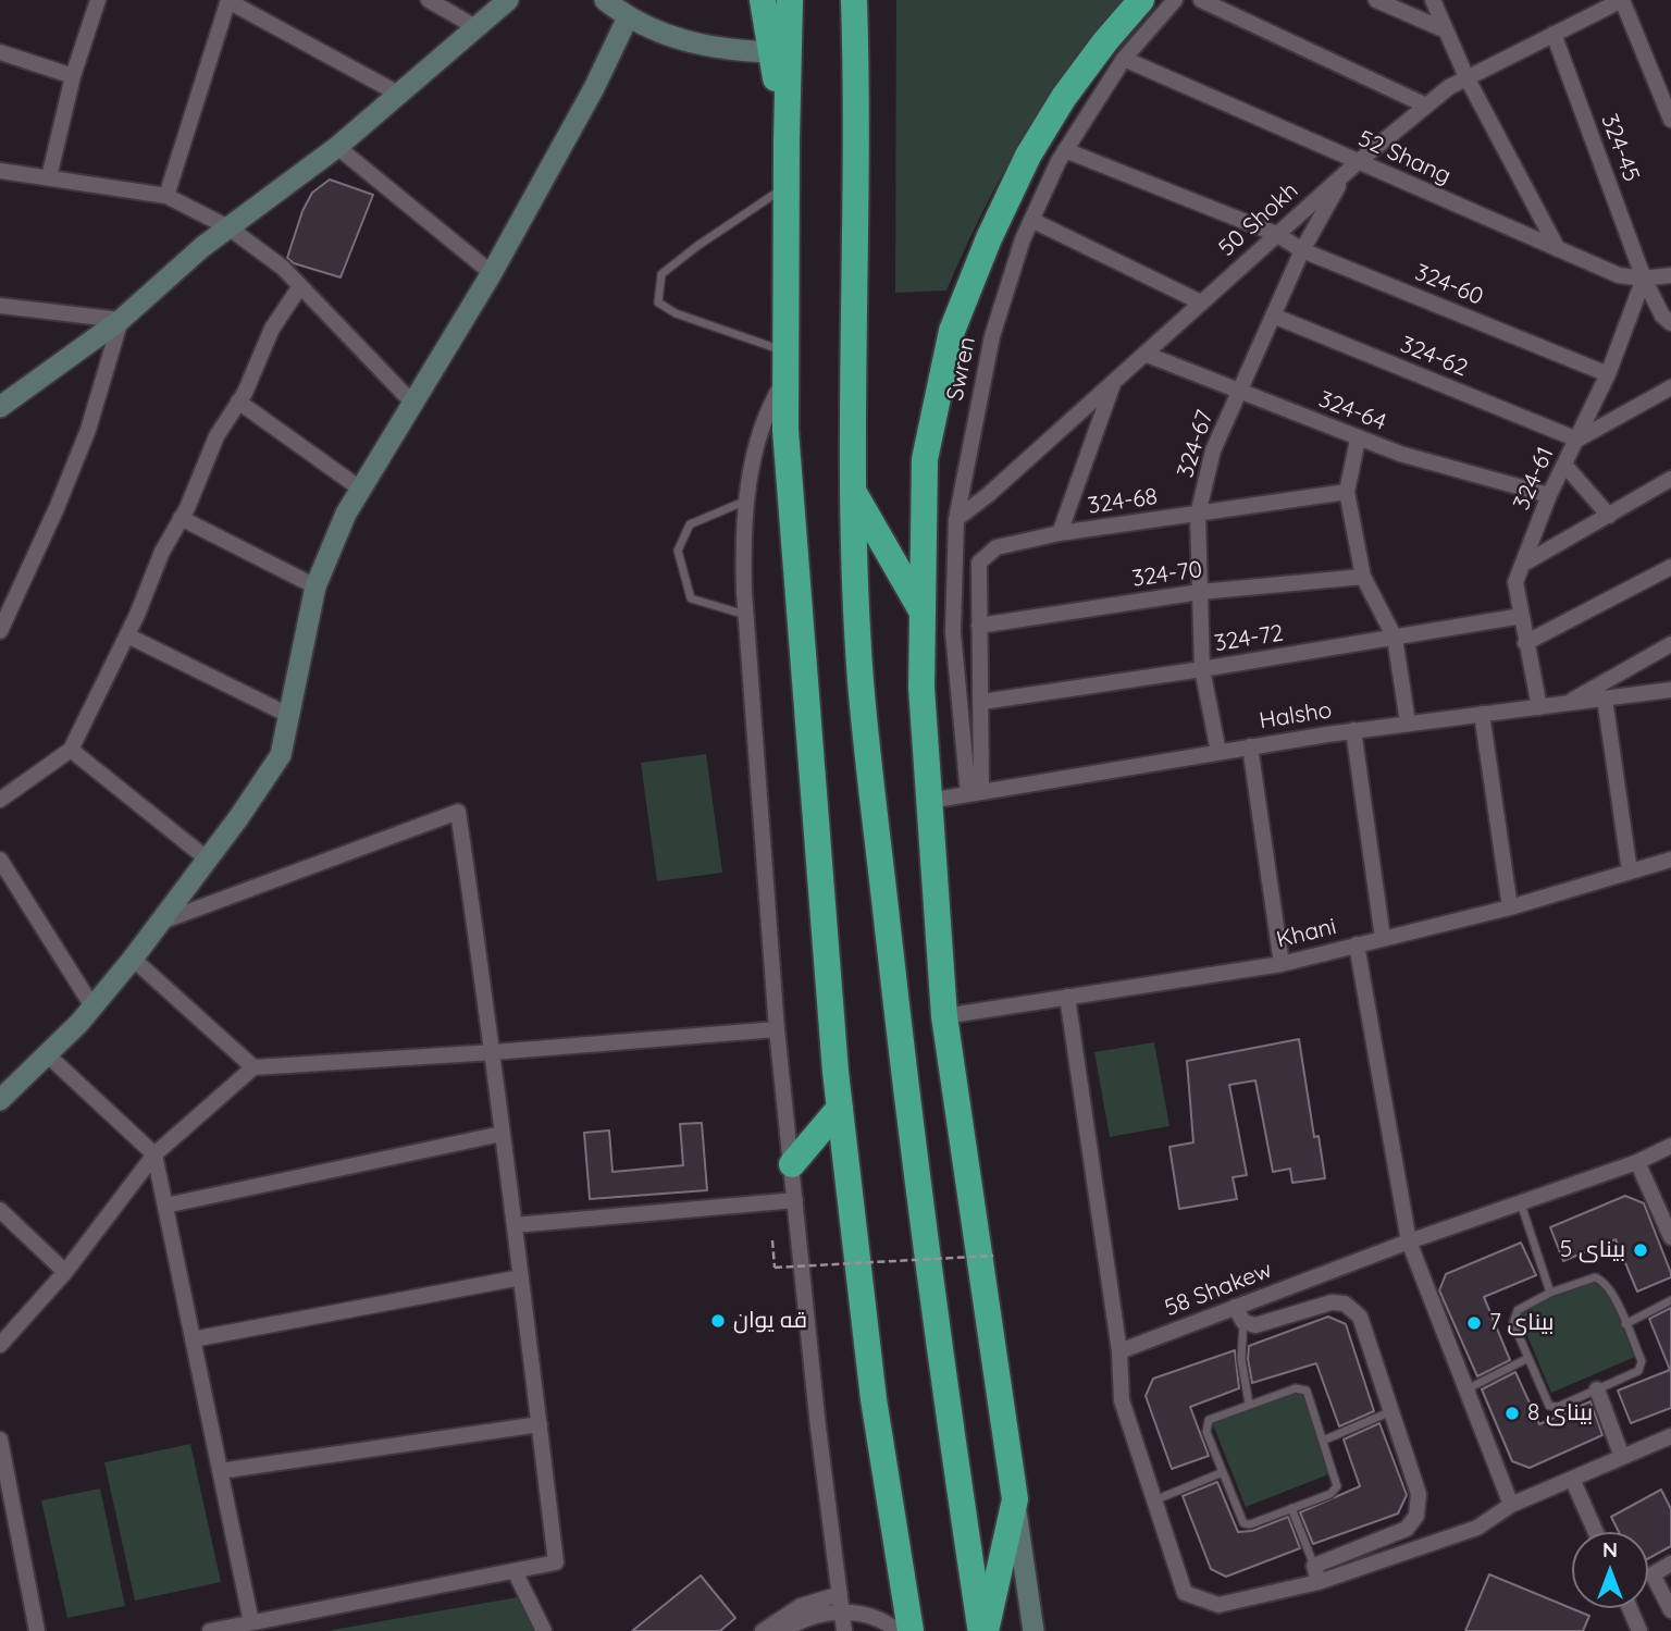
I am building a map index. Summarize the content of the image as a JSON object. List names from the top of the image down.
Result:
{
  "streets": {
    "street": [
      "324-45",
      "52 Shang",
      "50 Shokh",
      "324-60",
      "324-62",
      "Swren",
      "324-64",
      "324-67",
      "324-61",
      "324-68",
      "324-70",
      "324-72",
      "Halsho",
      "Khani",
      "58 Shakew"
    ]
  },
  "crossings": [
    ["324-45", "52 Shang"],
    ["324-45", "50 Shokh"],
    ["324-45", "324-61"],
    ["52 Shang", "50 Shokh"],
    ["52 Shang", "Swren"],
    ["52 Shang", "324-61"],
    ["50 Shokh", "324-60"],
    ["50 Shokh", "Swren"],
    ["50 Shokh", "324-64"],
    ["50 Shokh", "324-67"],
    ["324-60", "Swren"],
    ["324-60", "324-67"],
    ["324-60", "324-61"],
    ["324-62", "324-67"],
    ["324-62", "324-61"],
    ["Swren", "Halsho"],
    ["324-64", "324-67"],
    ["324-64", "324-61"],
    ["324-67", "324-68"],
    ["324-67", "324-70"],
    ["324-67", "324-72"],
    ["324-67", "Halsho"],
    ["324-61", "324-72"],
    ["324-61", "Halsho"],
    ["324-68", "324-70"]
  ],
  "places": [
    "بيناى 5",
    "قه یوان",
    "بيناى 7",
    "بيناى 8"
  ],
  "north": "top"
}
